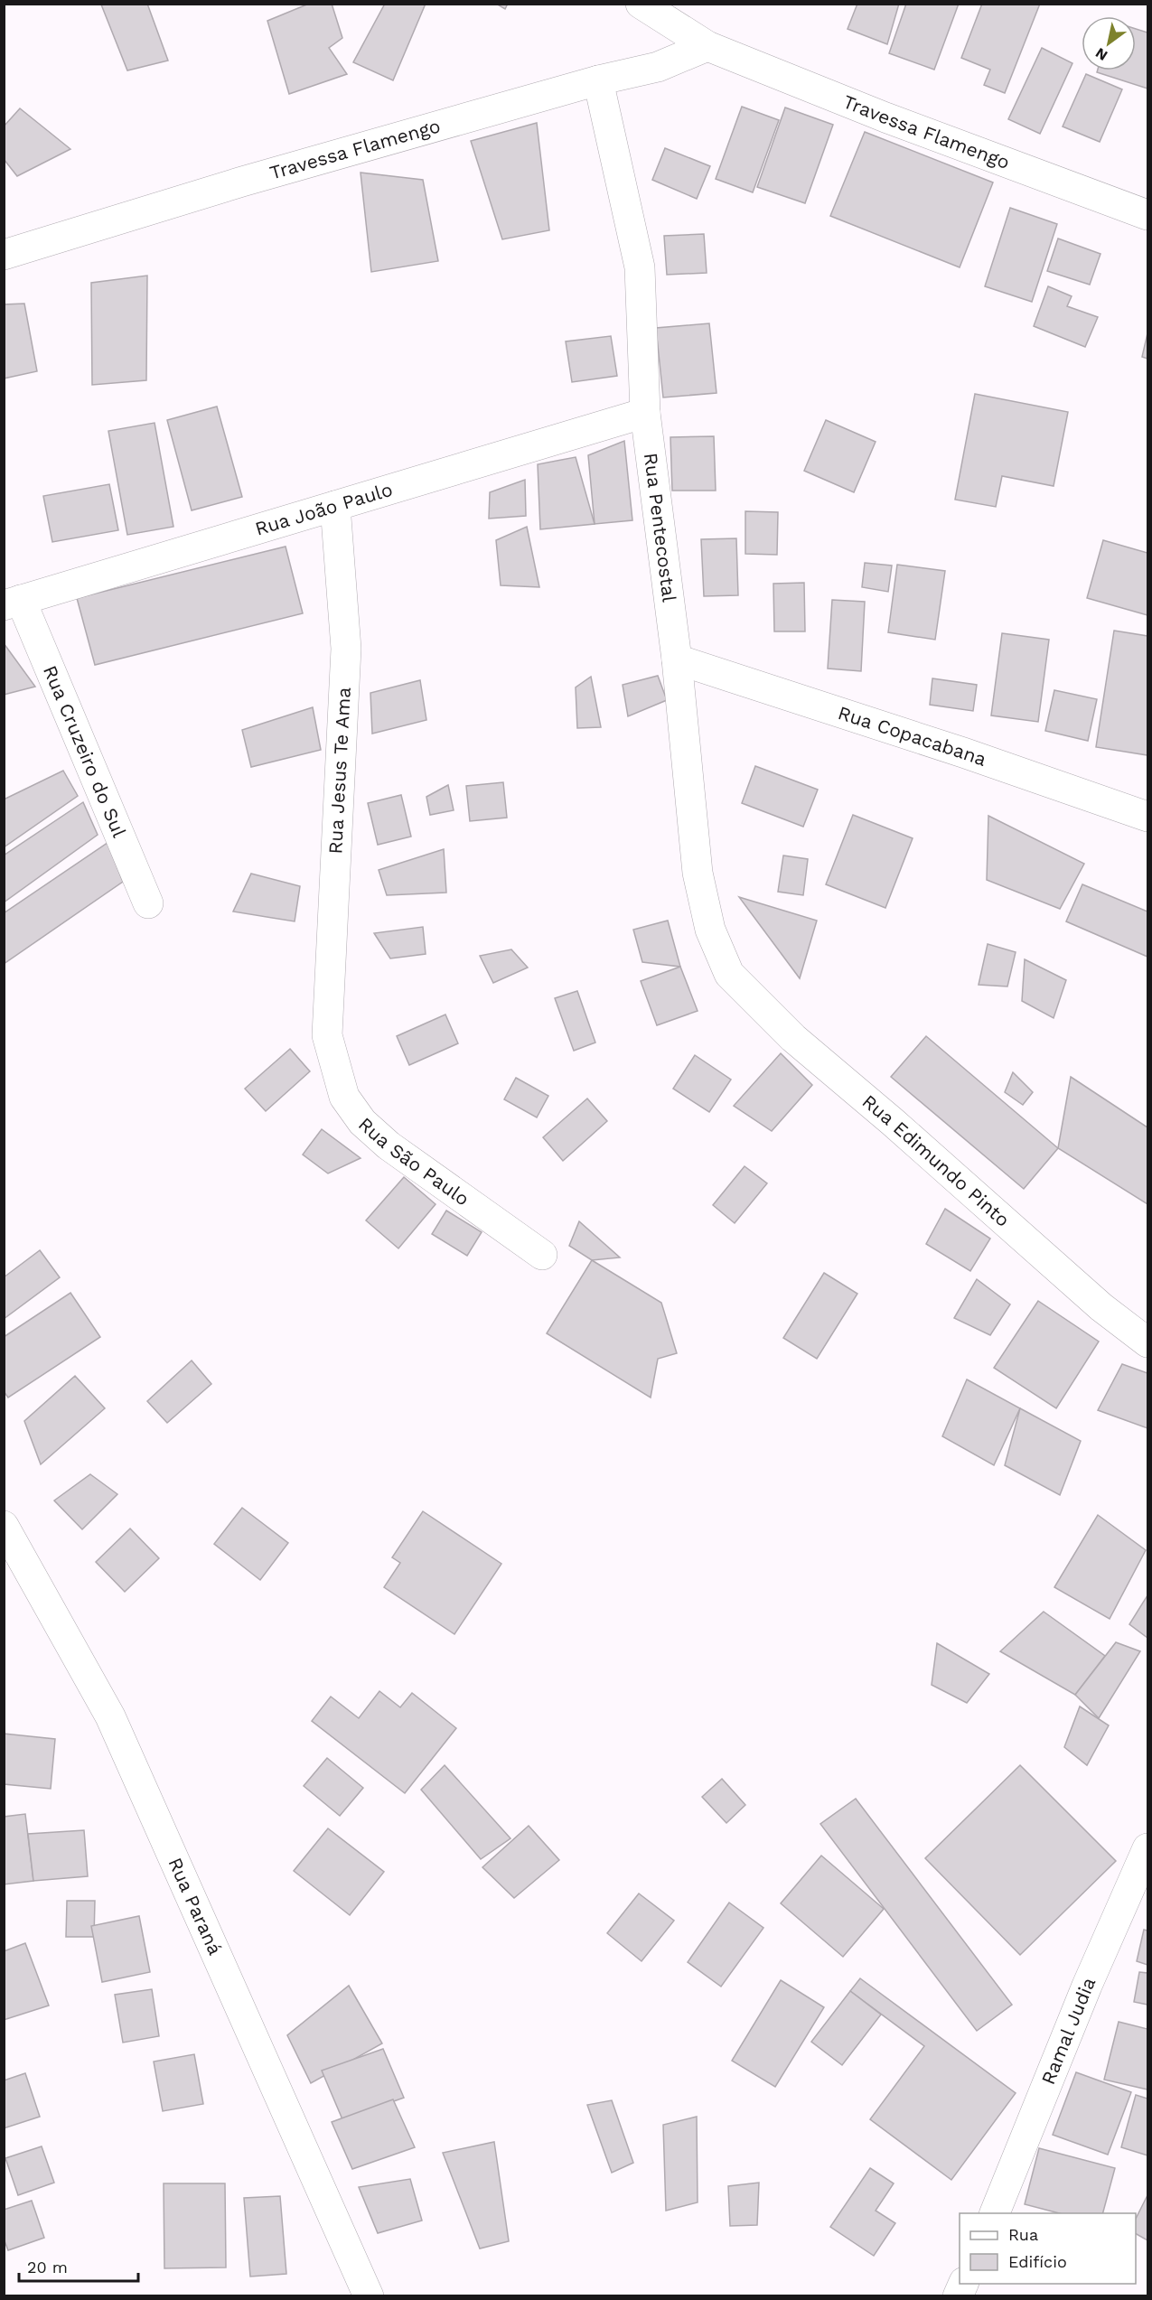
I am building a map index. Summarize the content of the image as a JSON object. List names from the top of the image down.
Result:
{
  "streets": {
    "street": [
      "Travessa Flamengo",
      "Rua João Paulo",
      "Rua Pentecostal",
      "Rua Copacabana",
      "Rua Cruzeiro do Sul",
      "Rua Jesus Te Ama",
      "Rua São Paulo",
      "Rua Edimundo Pinto",
      "Rua Paraná",
      "Ramal Judia"
    ]
  },
  "crossings": [
    ["Travessa Flamengo", "Rua Pentecostal"],
    ["Rua João Paulo", "Rua Pentecostal"],
    ["Rua João Paulo", "Rua Cruzeiro do Sul"],
    ["Rua João Paulo", "Rua Jesus Te Ama"],
    ["Rua Pentecostal", "Rua Copacabana"],
    ["Rua Pentecostal", "Rua Edimundo Pinto"],
    ["Rua Jesus Te Ama", "Rua São Paulo"]
  ],
  "legend": ["Rua", "Edifício"],
  "scale_bar": "20 m",
  "north": "bottom left"
}
